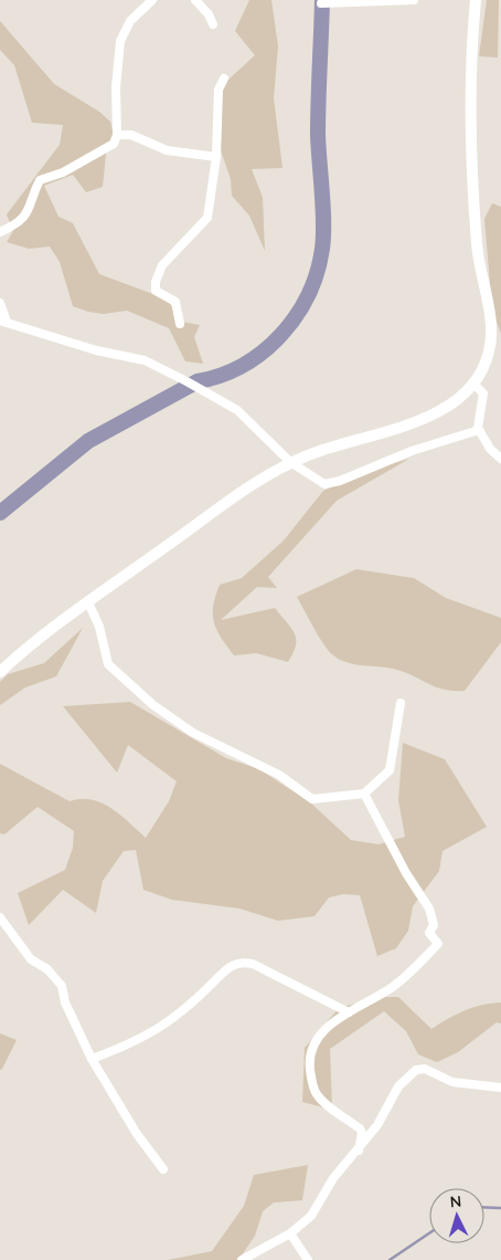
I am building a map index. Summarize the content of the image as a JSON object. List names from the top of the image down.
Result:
{
  "north": "top"
}
